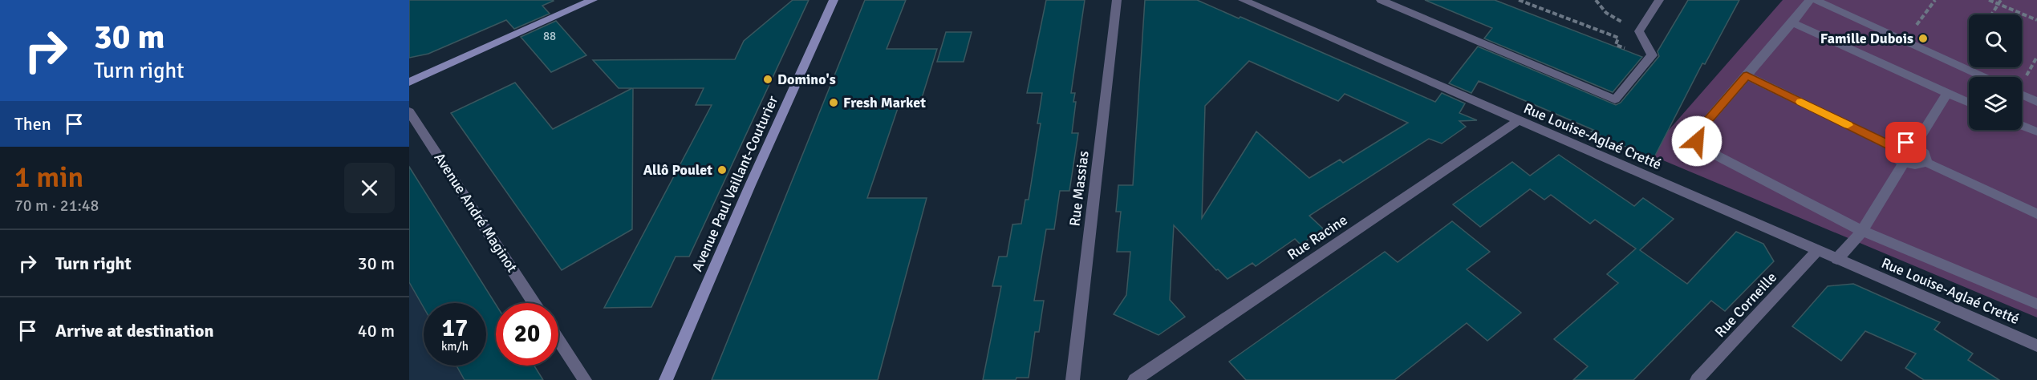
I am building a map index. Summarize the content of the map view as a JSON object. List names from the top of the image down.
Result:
{
  "streets": {
    "main road": ["Avenue Paul Vaillant-Couturier"],
    "street": [
      "Rue Louise-Aglaé Cretté",
      "Rue Massias",
      "Avenue André Maginot",
      "Rue Racine",
      "Rue Corneille"
    ]
  },
  "crossings": [
    ["Rue Louise-Aglaé Cretté", "Rue Racine"],
    ["Rue Louise-Aglaé Cretté", "Rue Corneille"]
  ],
  "places": [
    "Famille Dubois",
    "Domino's",
    "Fresh Market",
    "Allô Poulet"
  ],
  "house_numbers": ["88"],
  "page": {
    "turn": ["30 m", "Turn right"],
    "then": "Then",
    "heading": ["1 min", "70 m · 21:48"],
    "list": [
      {
        "name": "Turn right",
        "value": "30 m"
      },
      {
        "name": "Arrive at destination",
        "value": "40 m"
      }
    ],
    "speed": "17 km/h",
    "limit": "20"
  }
}
